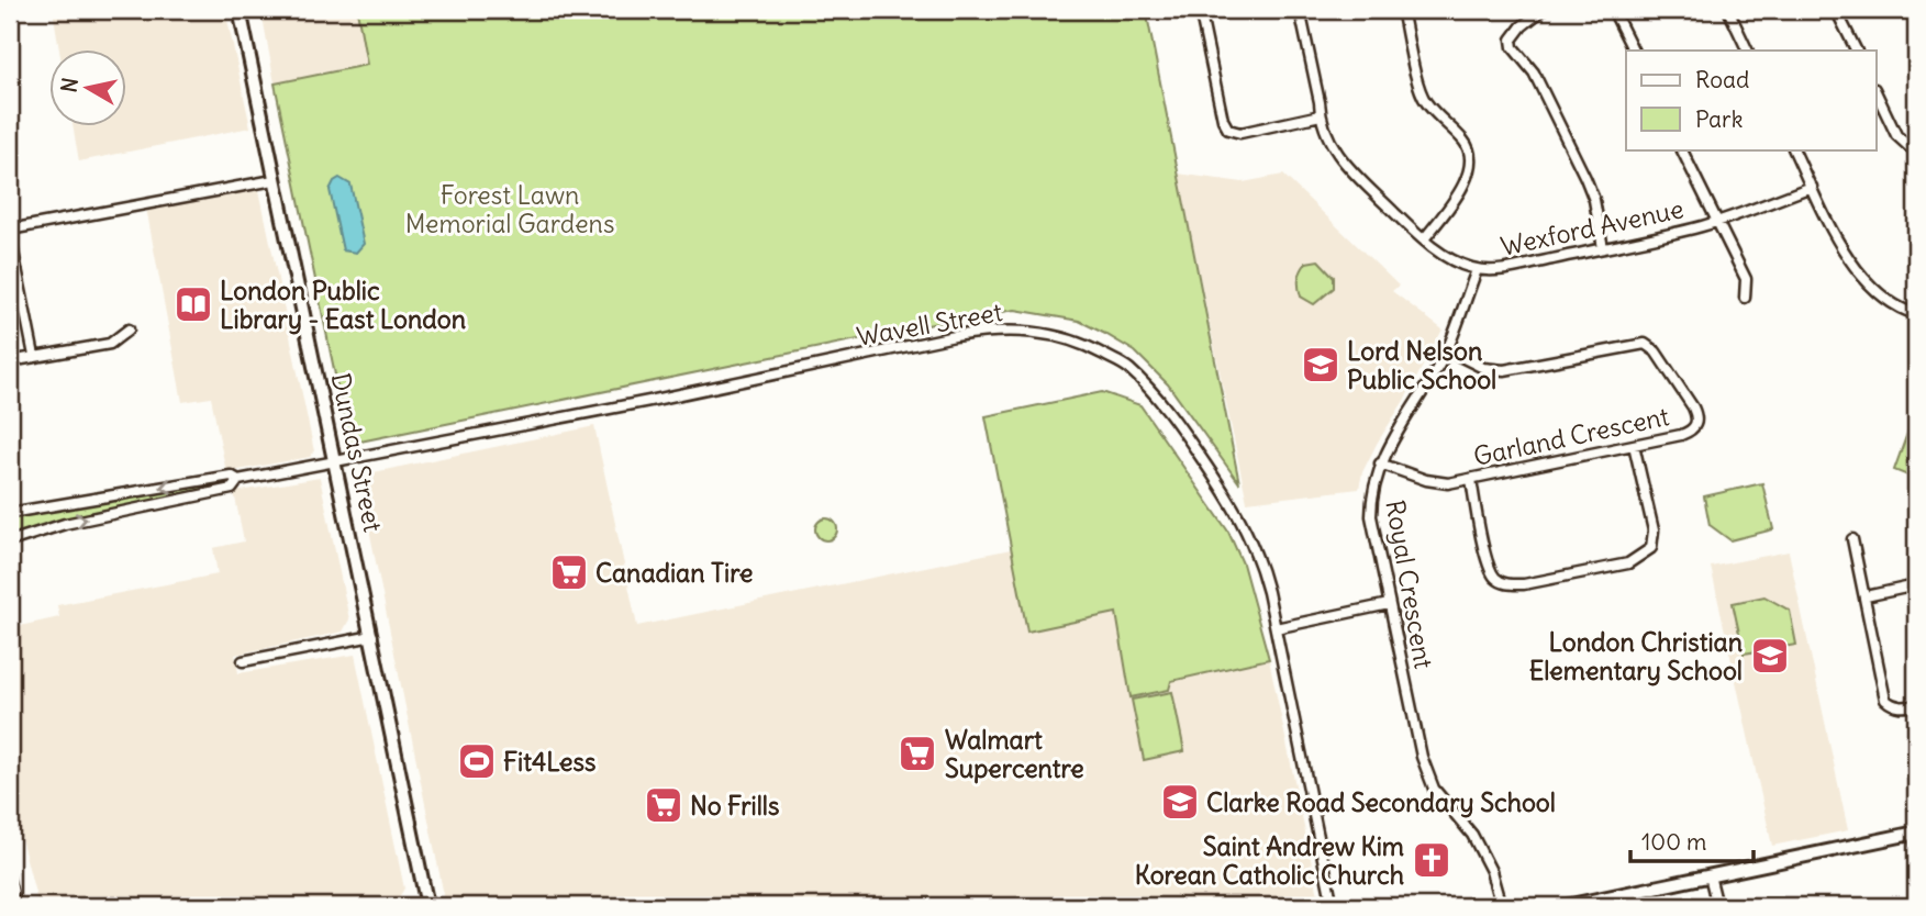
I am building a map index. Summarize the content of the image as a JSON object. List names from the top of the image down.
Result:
{
  "streets": {
    "main road": ["Dundas Street"],
    "street": [
      "Wexford Avenue",
      "Wavell Street",
      "Garland Crescent",
      "Royal Crescent"
    ]
  },
  "crossings": [
    ["Wexford Avenue", "Royal Crescent"],
    ["Wavell Street", "Dundas Street"],
    ["Garland Crescent", "Royal Crescent"]
  ],
  "parks": ["Forest Lawn Memorial Gardens"],
  "places": {
    "library": ["London Public Library - East London"],
    "school or university": ["Lord Nelson Public School", "London Christian Elementary School", "Clarke Road Secondary School"],
    "supermarket": ["Canadian Tire", "Walmart Supercentre", "No Frills"],
    "sports": ["Fit4Less"],
    "church": ["Saint Andrew Kim Korean Catholic Church"]
  },
  "legend": ["Road", "Park"],
  "scale_bar": "100 m",
  "north": "left"
}
